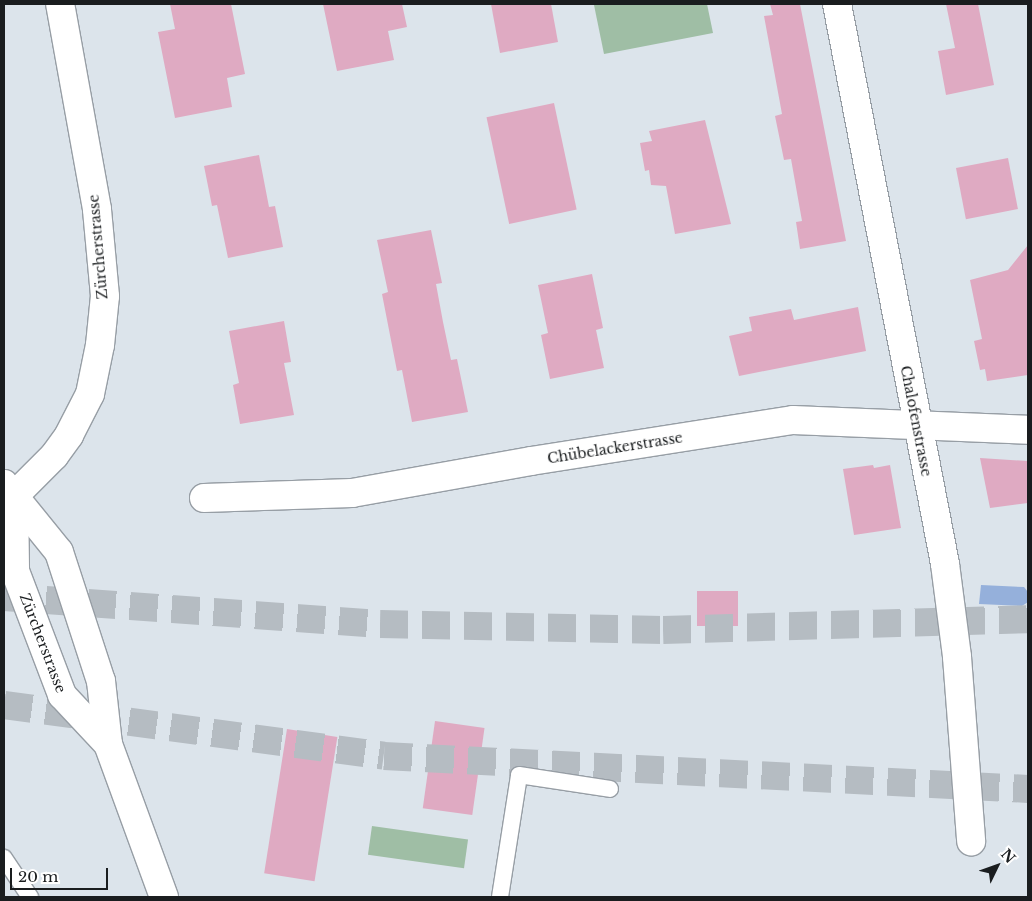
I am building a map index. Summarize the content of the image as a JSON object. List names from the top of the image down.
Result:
{
  "streets": {
    "street": ["Zürcherstrasse", "Chalofenstrasse", "Chübelackerstrasse"]
  },
  "crossings": [
    ["Chalofenstrasse", "Chübelackerstrasse"]
  ],
  "scale_bar": "20 m",
  "north": "top right"
}
